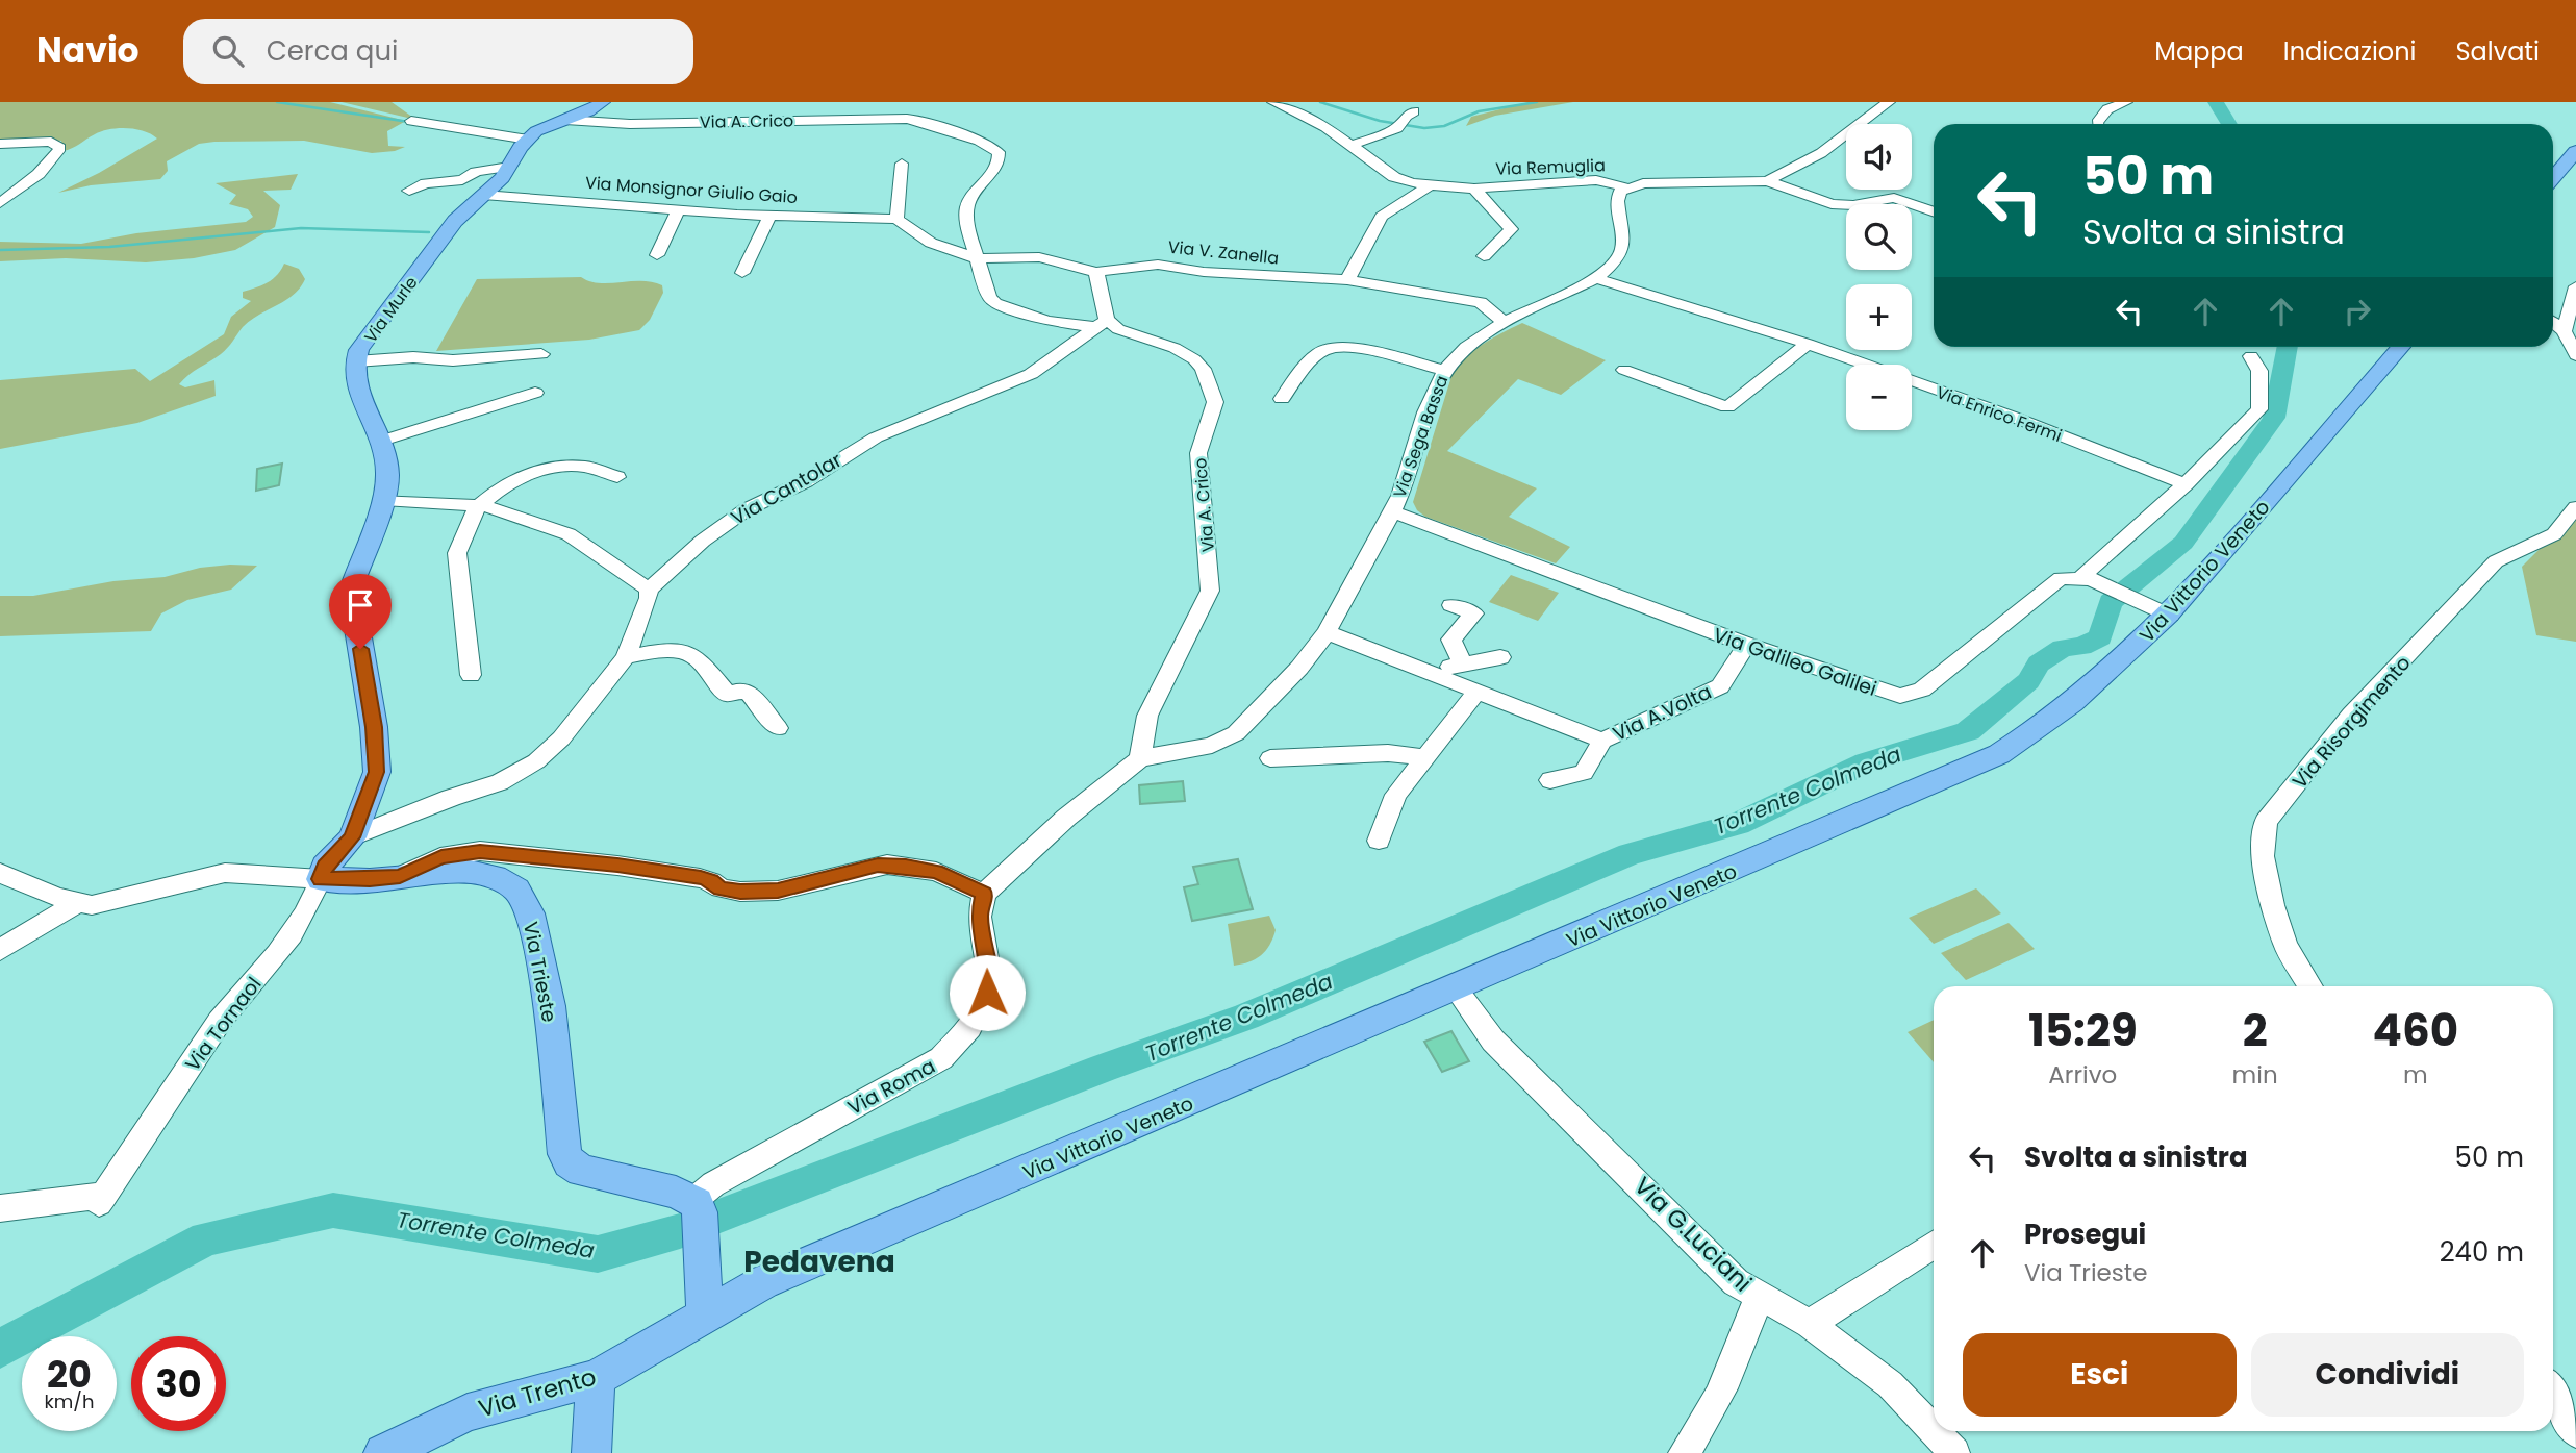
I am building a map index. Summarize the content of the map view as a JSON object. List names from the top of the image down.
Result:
{
  "streets": {
    "main road": [
      "Via Murle",
      "Via Vittorio Veneto",
      "Via Trieste",
      "Via Trento"
    ],
    "street": [
      "Via A. Crico",
      "Via Remuglia",
      "Via Monsignor Giulio Gaio",
      "Via V. Zanella",
      "Via Enrico Fermi",
      "Via Sega Bassa",
      "Via Cantolar",
      "Via Galileo Galilei",
      "Via A.Volta",
      "Via Risorgimento",
      "Via Tornaol",
      "Via Roma",
      "Via G.Luciani"
    ]
  },
  "crossings": [
    ["Via A. Crico", "Via Murle"],
    ["Via A. Crico", "Via Sega Bassa"],
    ["Via A. Crico", "Via Cantolar"],
    ["Via Remuglia", "Via Sega Bassa"],
    ["Via Monsignor Giulio Gaio", "Via Murle"],
    ["Via V. Zanella", "Via Sega Bassa"],
    ["Via Murle", "Via Trieste"],
    ["Via Murle", "Via Tornaol"],
    ["Via Enrico Fermi", "Via Sega Bassa"],
    ["Via Sega Bassa", "Via Galileo Galilei"],
    ["Via Sega Bassa", "Via A.Volta"],
    ["Via Vittorio Veneto", "Via G.Luciani"],
    ["Via Vittorio Veneto", "Via Trento"],
    ["Via Galileo Galilei", "Via A.Volta"],
    ["Via Trieste", "Via Tornaol"],
    ["Via Trieste", "Via Roma"]
  ],
  "districts": ["Pedavena"],
  "water": ["Torrente Colmeda"],
  "page": {
    "header": "Navio",
    "search": "Cerca qui",
    "nav": ["Mappa", "Indicazioni", "Salvati"],
    "map_buttons": ["+", "−"],
    "turn": ["50 m", "Svolta a sinistra"],
    "eta": [
      "15:29",
      "Arrivo",
      "2",
      "min",
      "460",
      "m"
    ],
    "list": [
      {
        "name": "Svolta a sinistra",
        "value": "50 m"
      },
      {
        "name": "Prosegui",
        "note": "Via Trieste",
        "value": "240 m"
      }
    ],
    "buttons": ["Esci", "Condividi"],
    "speed": "20 km/h",
    "limit": "30"
  }
}
